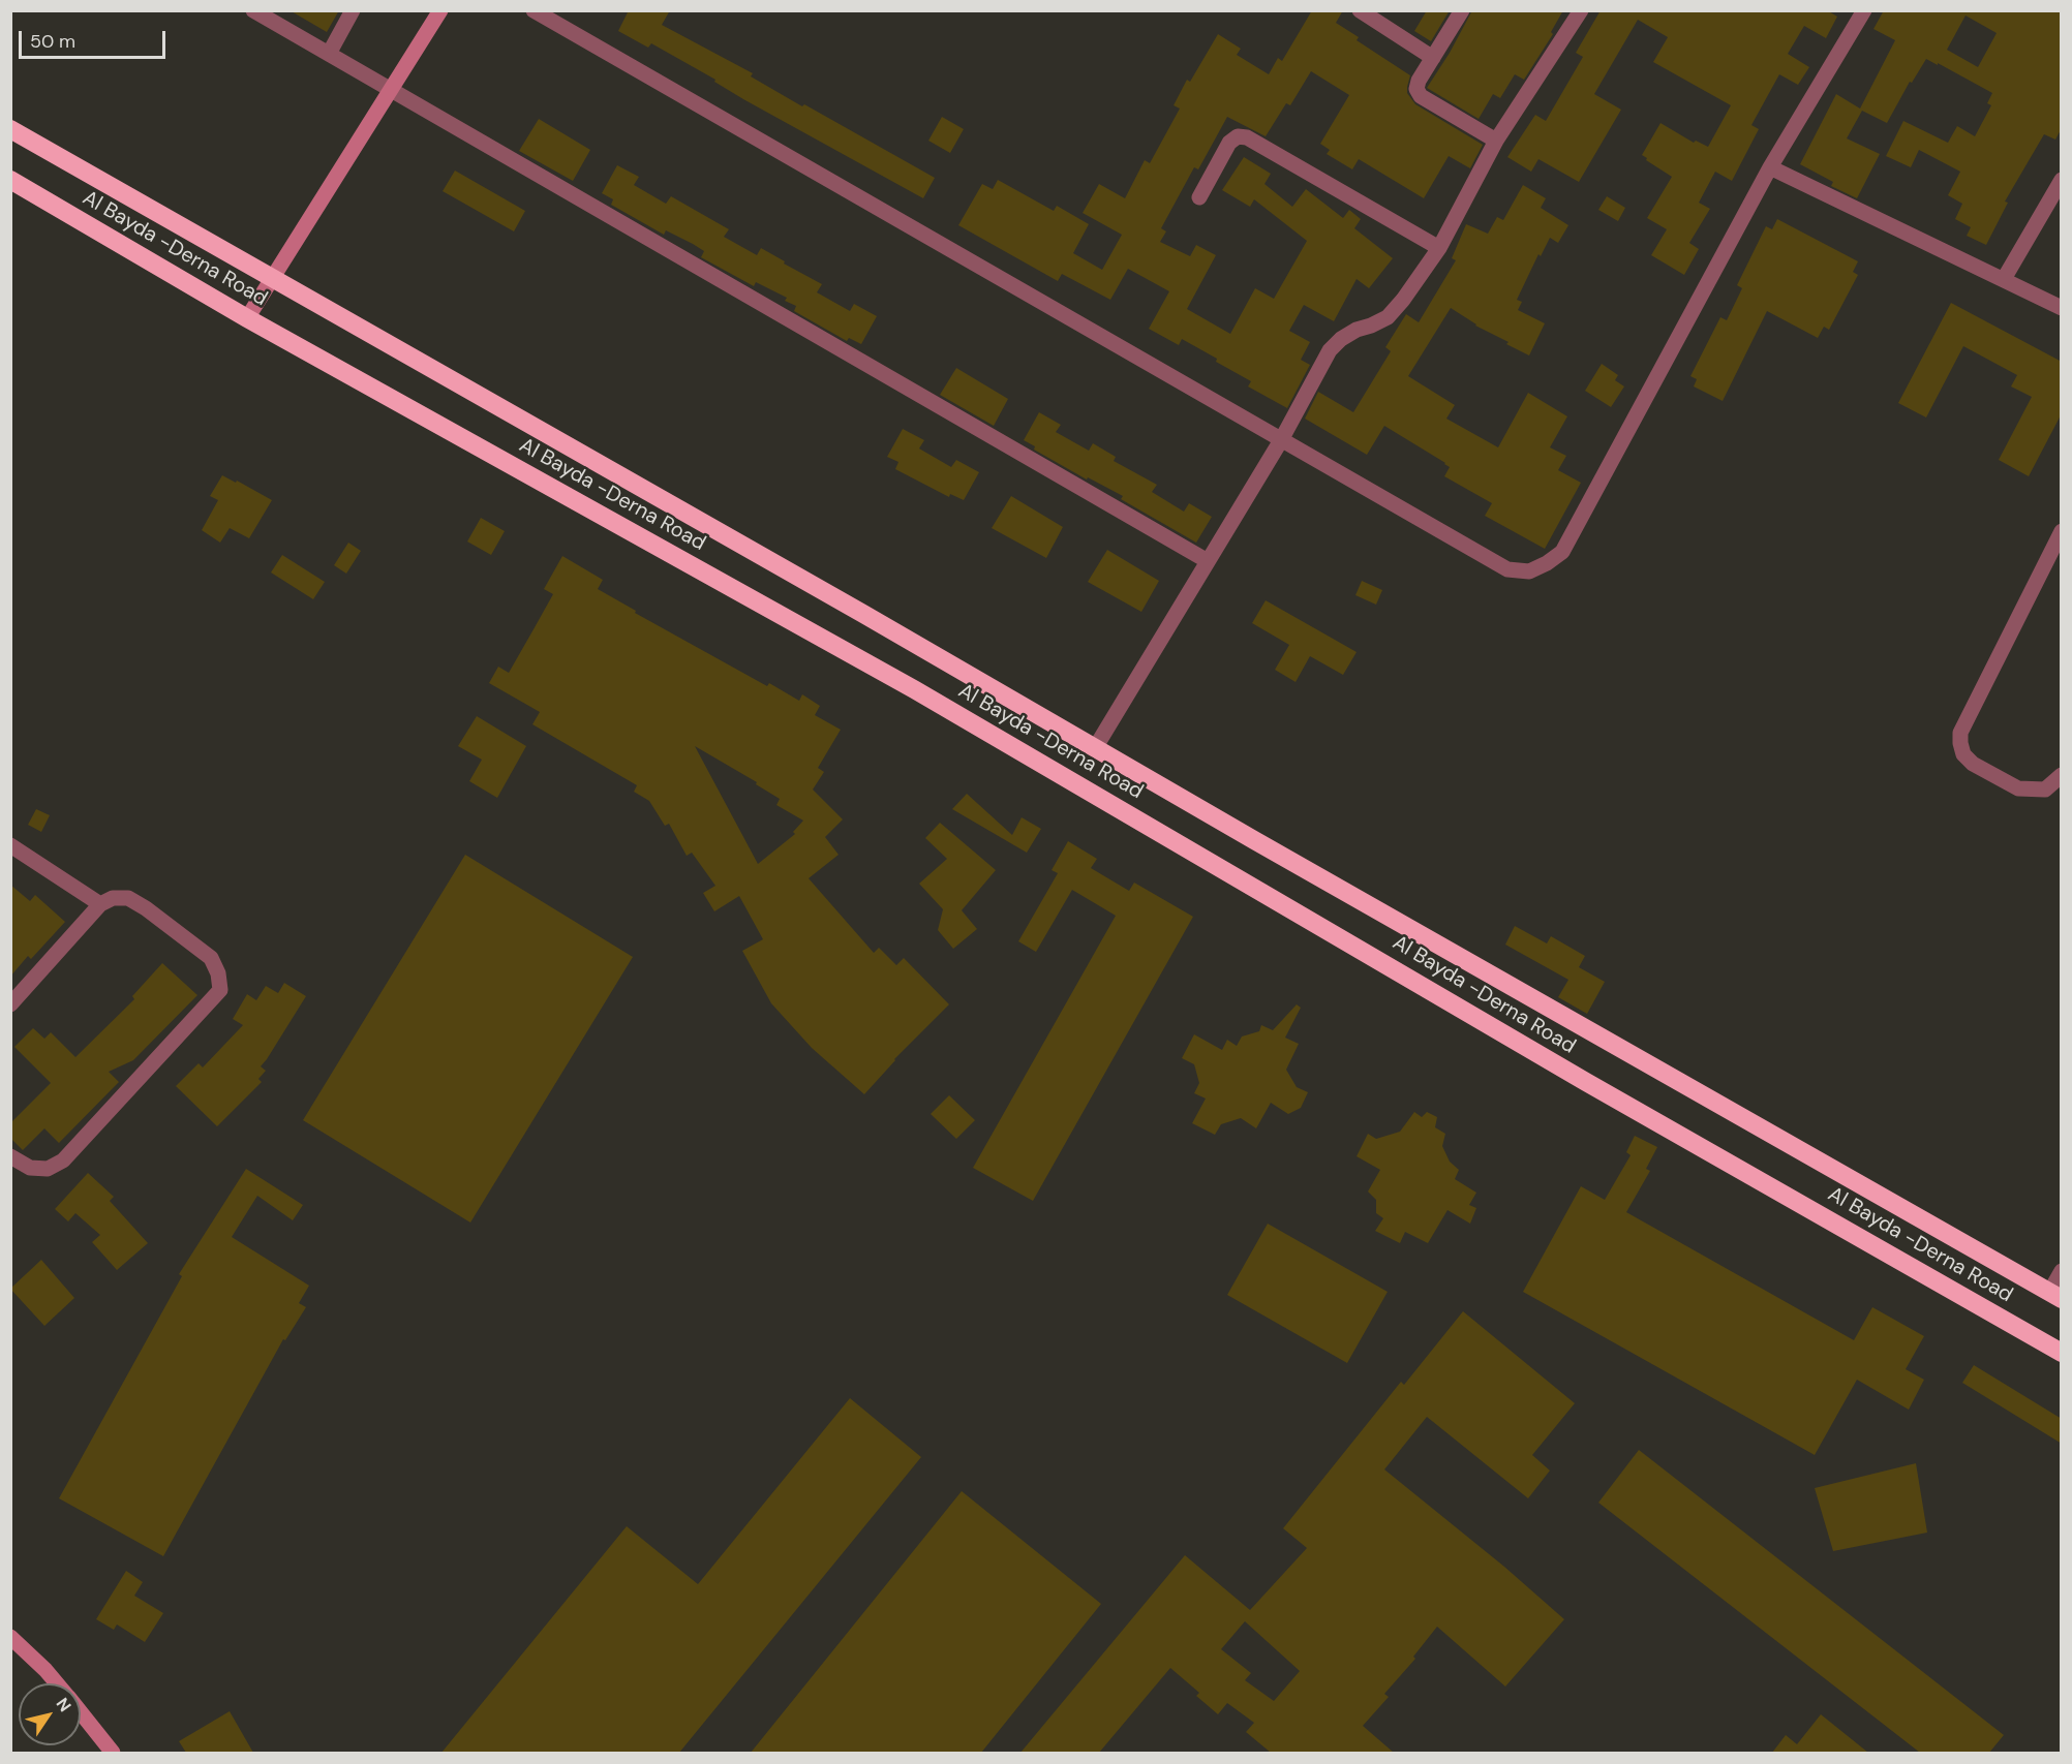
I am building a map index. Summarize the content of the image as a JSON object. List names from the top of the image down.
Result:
{
  "streets": {
    "highway": ["Al Bayda -Derna Road"]
  },
  "scale_bar": "50 m",
  "north": "top right"
}
